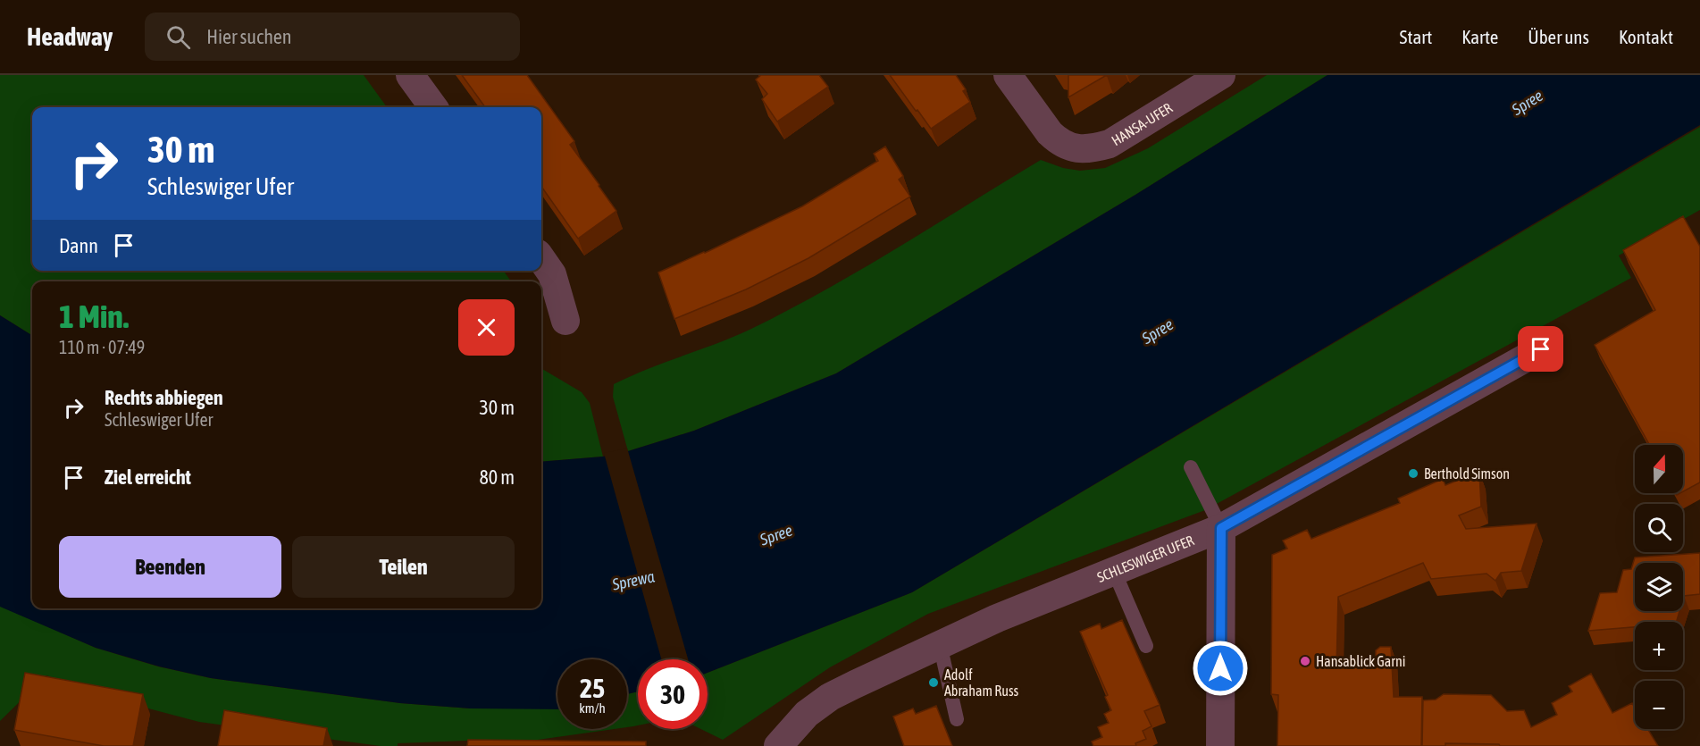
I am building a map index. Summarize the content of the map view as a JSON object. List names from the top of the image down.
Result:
{
  "streets": {
    "street": ["HANSA-UFER", "SCHLESWIGER UFER"]
  },
  "water": ["Spree", "Sprewa"],
  "places": ["Berthold Simson", "Hansablick Garni", "Adolf Abraham Russ"],
  "north": "top",
  "page": {
    "header": "Headway",
    "search": "Hier suchen",
    "nav": [
      "Start",
      "Karte",
      "Über uns",
      "Kontakt"
    ],
    "turn": ["30 m", "Schleswiger Ufer"],
    "then": "Dann",
    "heading": ["1 Min.", "110 m · 07:49"],
    "list": [
      {
        "name": "Rechts abbiegen",
        "note": "Schleswiger Ufer",
        "value": "30 m"
      },
      {
        "name": "Ziel erreicht",
        "value": "80 m"
      }
    ],
    "map_buttons": ["+", "−"],
    "buttons": ["Beenden", "Teilen"],
    "speed": "25 km/h",
    "limit": "30"
  }
}
